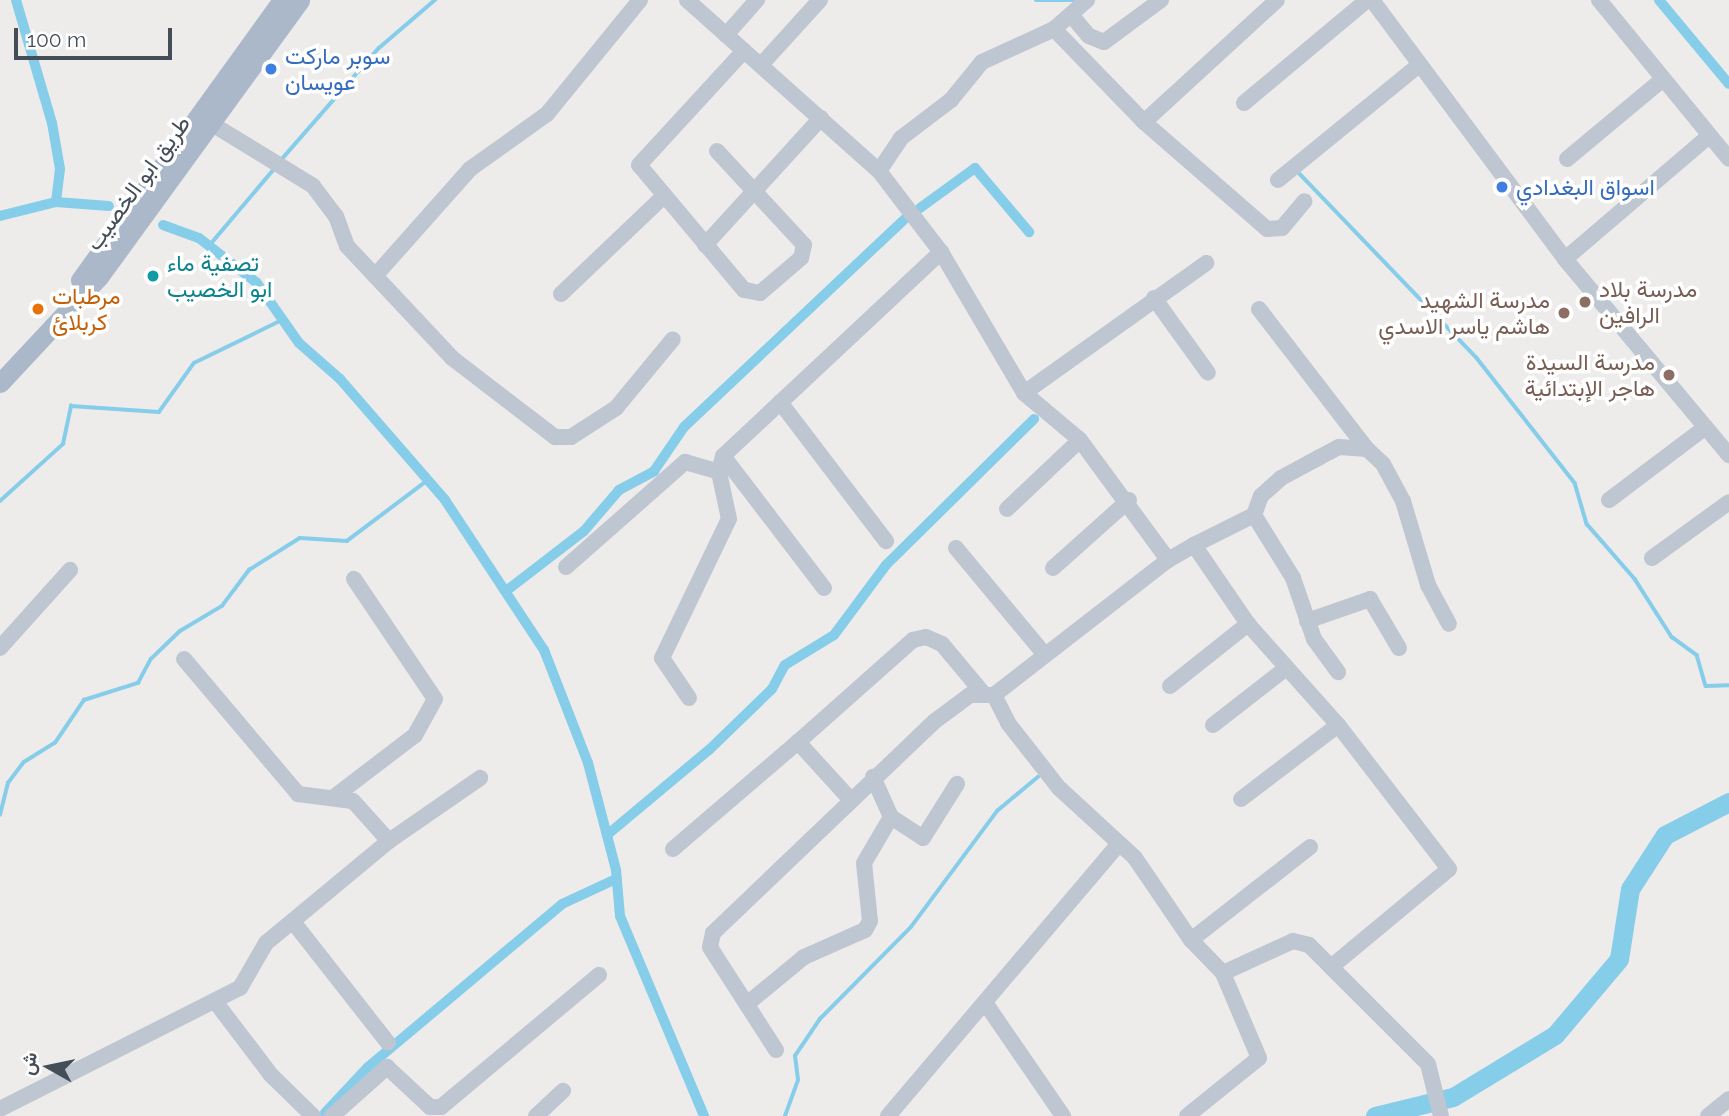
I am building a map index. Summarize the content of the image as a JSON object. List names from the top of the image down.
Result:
{
  "streets": {
    "main road": ["طريق ابو الخصيب"]
  },
  "places": [
    "سوبر ماركت عويسان",
    "اسواق البغدادي",
    "تصفية ماء ابو الخصيب",
    "مدرسة بلاد الرافين",
    "مرطبات كربلائ",
    "مدرسة الشهيد هاشم ياسر الاسدي",
    "مدرسة السيدة هاجر الإبتدائية"
  ],
  "scale_bar": "100 m",
  "north": "left"
}
